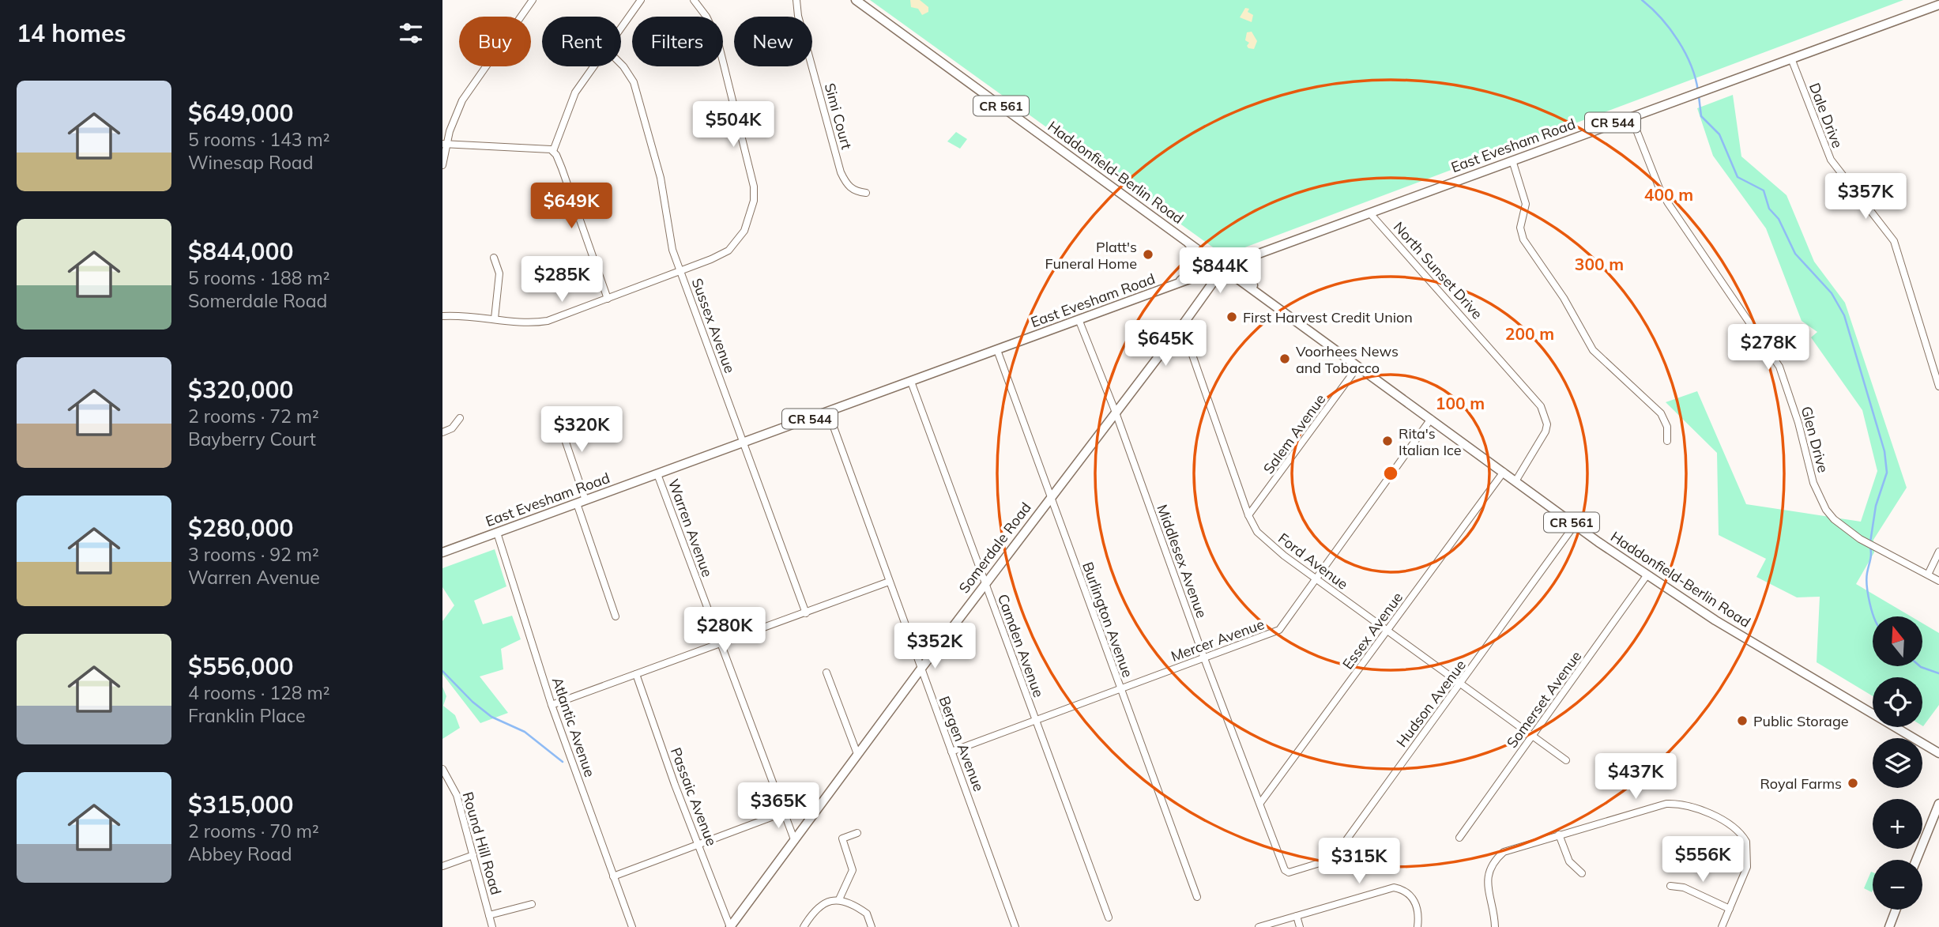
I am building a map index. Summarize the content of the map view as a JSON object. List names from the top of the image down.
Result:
{
  "streets": {
    "main road": [
      "CR 561",
      "CR 544",
      "East Evesham Road",
      "Haddonfield-Berlin Road",
      "Somerdale Road"
    ],
    "street": [
      "Dale Drive",
      "Simi Court",
      "North Sunset Drive",
      "Sussex Avenue",
      "Salem Avenue",
      "Glen Drive",
      "Warren Avenue",
      "Middlesex Avenue",
      "Ford Avenue",
      "Burlington Avenue",
      "Essex Avenue",
      "Mercer Avenue",
      "Camden Avenue",
      "Somerset Avenue",
      "Hudson Avenue",
      "Atlantic Avenue",
      "Bergen Avenue",
      "Passaic Avenue",
      "Round Hill Road"
    ]
  },
  "crossings": [
    ["Dale Drive", "East Evesham Road"],
    ["East Evesham Road", "Haddonfield-Berlin Road"],
    ["East Evesham Road", "North Sunset Drive"],
    ["East Evesham Road", "Sussex Avenue"],
    ["East Evesham Road", "Glen Drive"],
    ["East Evesham Road", "Warren Avenue"],
    ["East Evesham Road", "Somerdale Road"],
    ["East Evesham Road", "Middlesex Avenue"],
    ["East Evesham Road", "Burlington Avenue"],
    ["East Evesham Road", "Camden Avenue"],
    ["East Evesham Road", "Atlantic Avenue"],
    ["East Evesham Road", "Bergen Avenue"],
    ["Haddonfield-Berlin Road", "North Sunset Drive"],
    ["Haddonfield-Berlin Road", "Salem Avenue"],
    ["Haddonfield-Berlin Road", "Somerdale Road"],
    ["Haddonfield-Berlin Road", "Essex Avenue"],
    ["Haddonfield-Berlin Road", "Mercer Avenue"],
    ["Haddonfield-Berlin Road", "Somerset Avenue"],
    ["Haddonfield-Berlin Road", "Hudson Avenue"],
    ["Salem Avenue", "Ford Avenue"],
    ["Warren Avenue", "Somerdale Road"],
    ["Somerdale Road", "Middlesex Avenue"],
    ["Somerdale Road", "Ford Avenue"],
    ["Somerdale Road", "Burlington Avenue"],
    ["Somerdale Road", "Camden Avenue"],
    ["Somerdale Road", "Bergen Avenue"],
    ["Somerdale Road", "Passaic Avenue"],
    ["Middlesex Avenue", "Essex Avenue"],
    ["Middlesex Avenue", "Mercer Avenue"],
    ["Middlesex Avenue", "Hudson Avenue"],
    ["Ford Avenue", "Essex Avenue"],
    ["Ford Avenue", "Mercer Avenue"],
    ["Ford Avenue", "Somerset Avenue"],
    ["Ford Avenue", "Hudson Avenue"],
    ["Burlington Avenue", "Mercer Avenue"],
    ["Mercer Avenue", "Camden Avenue"],
    ["Mercer Avenue", "Bergen Avenue"]
  ],
  "places": [
    "Platt's Funeral Home",
    "First Harvest Credit Union",
    "Voorhees News and Tobacco",
    "Rita's Italian Ice",
    "Public Storage",
    "Royal Farms"
  ],
  "north": "top",
  "page": {
    "heading": "14 homes",
    "chip": [
      "Buy",
      "Rent",
      "Filters",
      "New"
    ],
    "list": [
      {
        "name": "$649,000",
        "note": "5 rooms · 143 m² · Winesap Road"
      },
      {
        "name": "$844,000",
        "note": "5 rooms · 188 m² · Somerdale Road"
      },
      {
        "name": "$320,000",
        "note": "2 rooms · 72 m² · Bayberry Court"
      },
      {
        "name": "$280,000",
        "note": "3 rooms · 92 m² · Warren Avenue"
      },
      {
        "name": "$556,000",
        "note": "4 rooms · 128 m² · Franklin Place"
      },
      {
        "name": "$315,000",
        "note": "2 rooms · 70 m² · Abbey Road"
      }
    ],
    "price": [
      "$504K",
      "$357K",
      "$649K",
      "$844K",
      "$285K",
      "$645K",
      "$278K",
      "$320K",
      "$280K",
      "$352K",
      "$437K",
      "$365K",
      "$556K",
      "$315K"
    ],
    "map_buttons": ["+", "−"]
  },
  "rings": [
    "400 m",
    "300 m",
    "200 m",
    "100 m"
  ]
}
